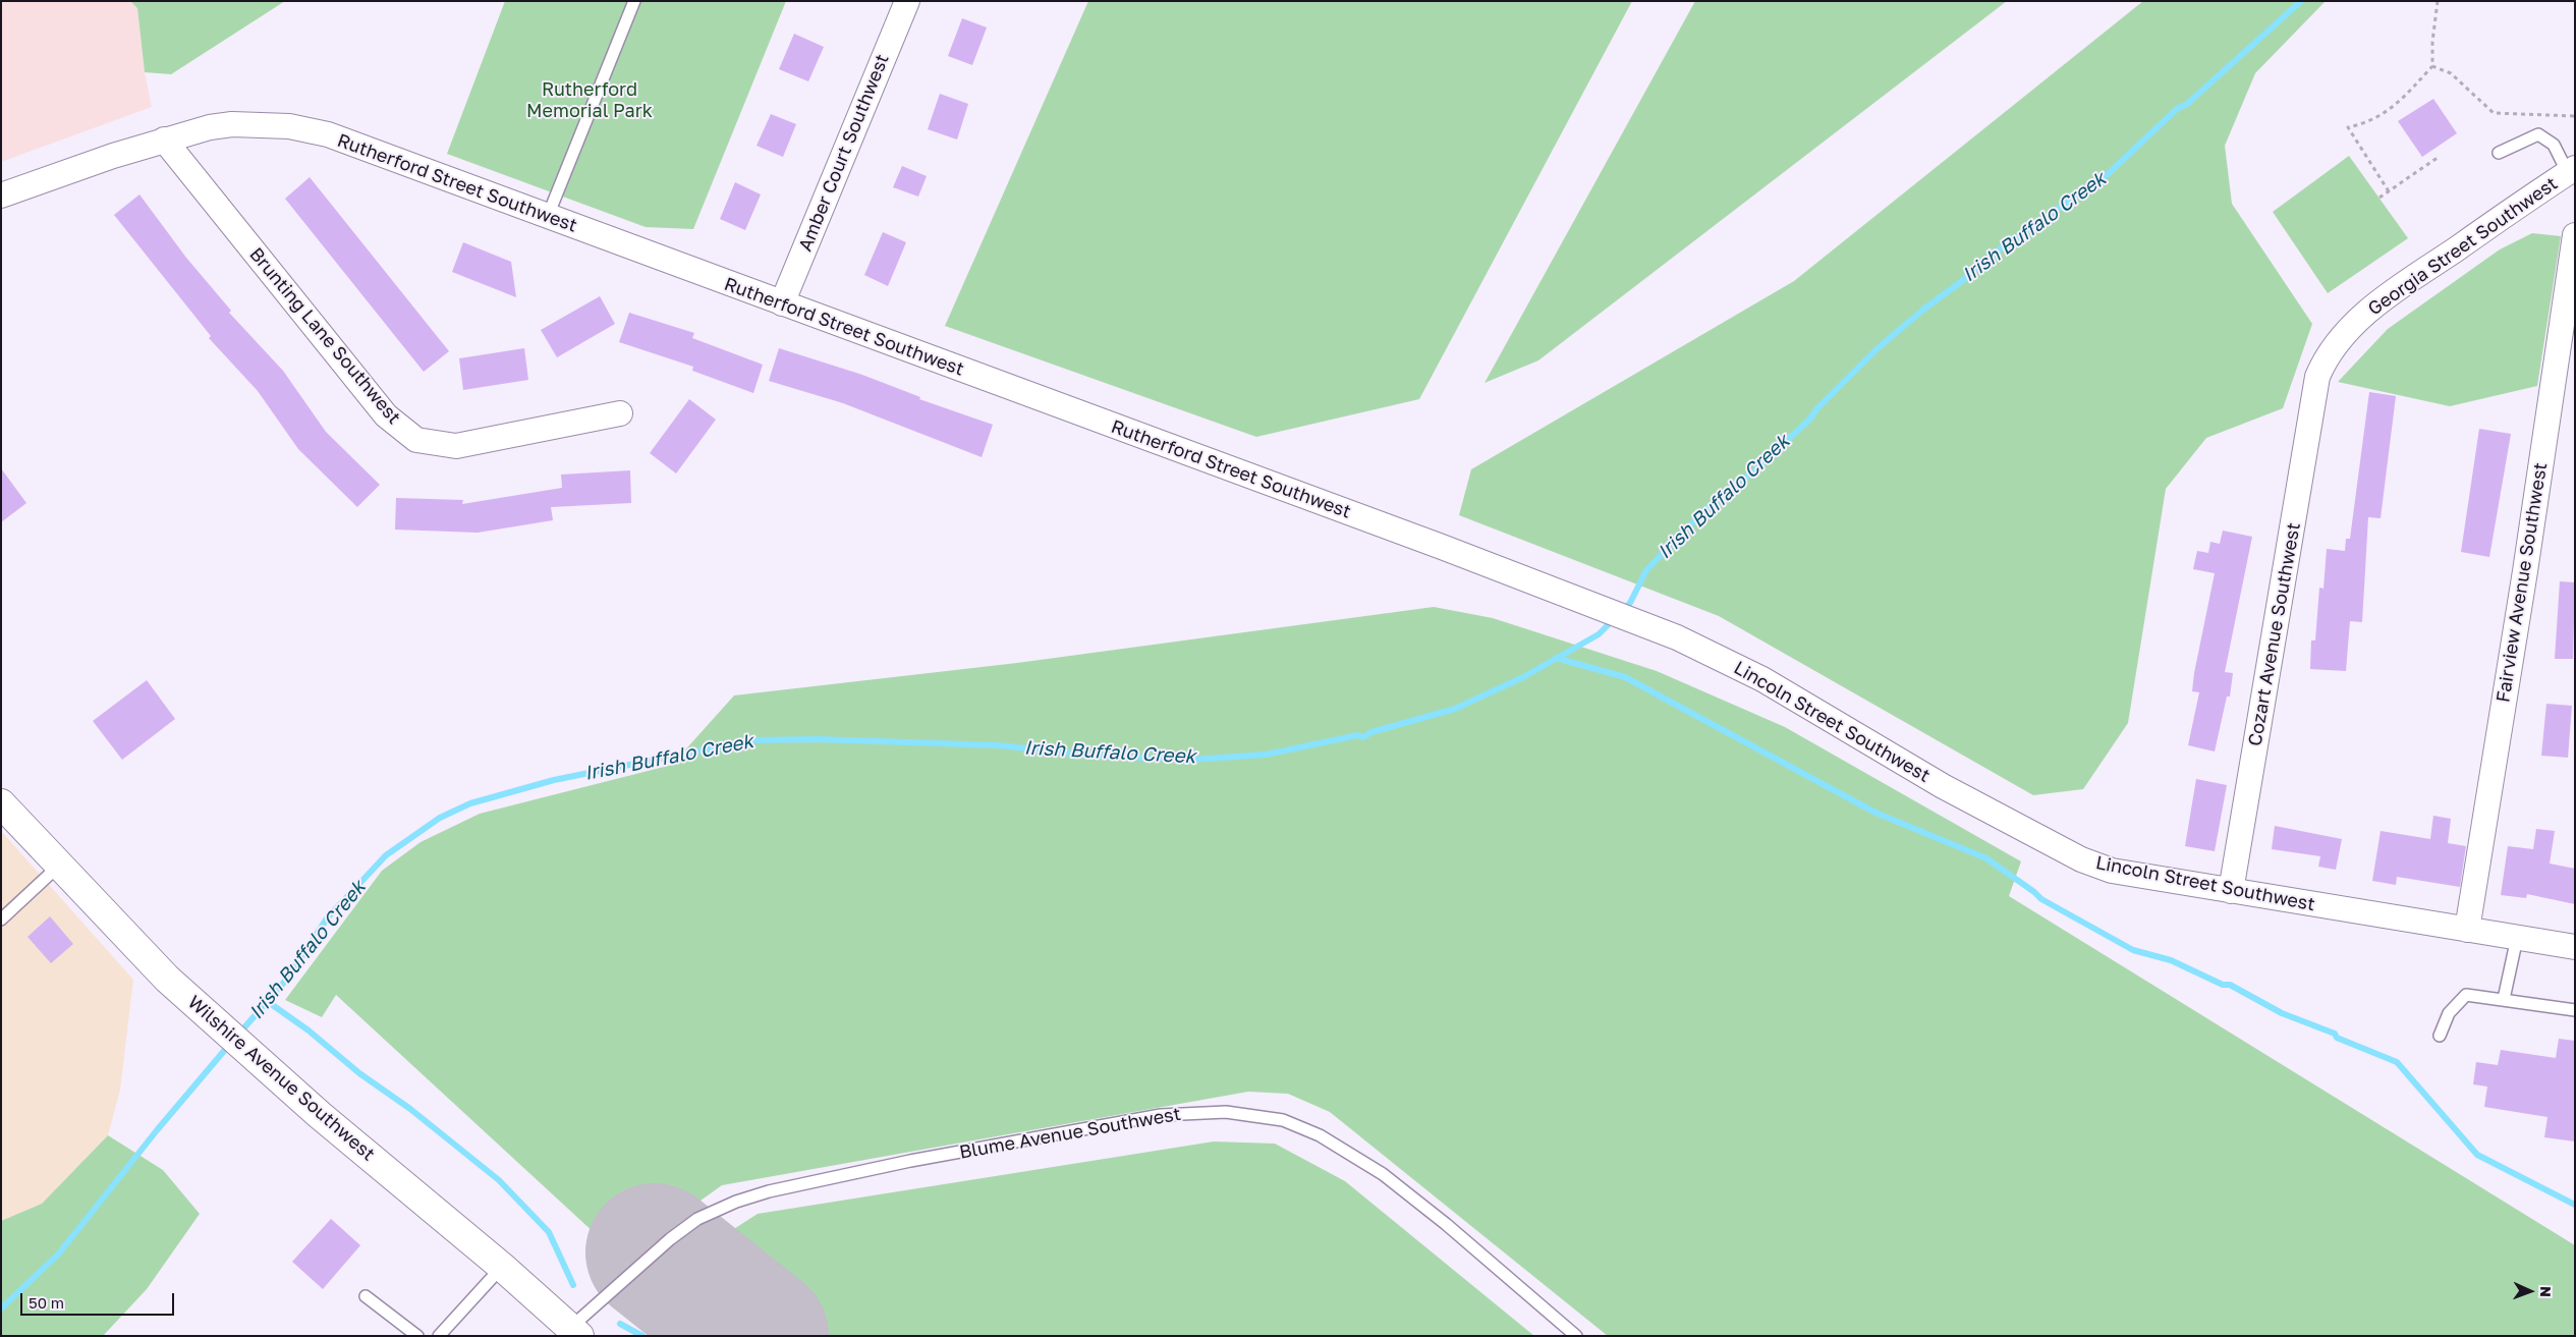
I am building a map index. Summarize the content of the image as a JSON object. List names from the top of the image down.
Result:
{
  "streets": {
    "street": [
      "Amber Court Southwest",
      "Rutherford Street Southwest",
      "Georgia Street Southwest",
      "Brunting Lane Southwest",
      "Fairview Avenue Southwest",
      "Cozart Avenue Southwest",
      "Lincoln Street Southwest",
      "Wilshire Avenue Southwest"
    ],
    "lane": ["Blume Avenue Southwest"]
  },
  "crossings": [
    ["Amber Court Southwest", "Rutherford Street Southwest"],
    ["Rutherford Street Southwest", "Brunting Lane Southwest"],
    ["Rutherford Street Southwest", "Lincoln Street Southwest"],
    ["Georgia Street Southwest", "Cozart Avenue Southwest"],
    ["Fairview Avenue Southwest", "Lincoln Street Southwest"],
    ["Cozart Avenue Southwest", "Lincoln Street Southwest"],
    ["Wilshire Avenue Southwest", "Blume Avenue Southwest"]
  ],
  "water": ["Irish Buffalo Creek"],
  "parks": ["Rutherford Memorial Park"],
  "scale_bar": "50 m",
  "north": "right"
}
